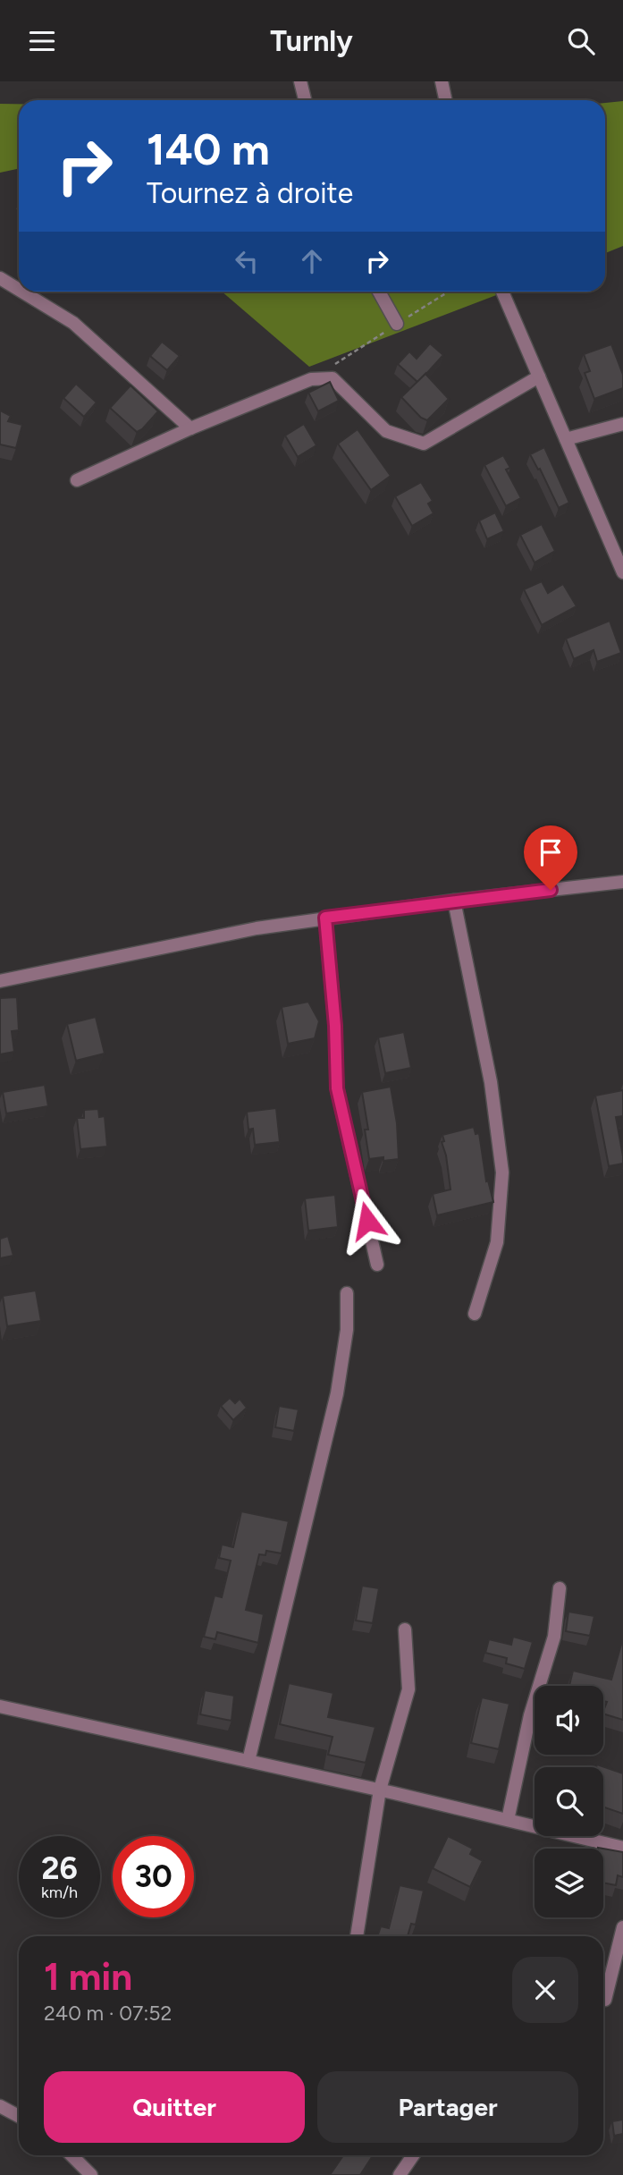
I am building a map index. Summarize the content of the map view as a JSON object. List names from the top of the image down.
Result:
{
  "page": {
    "header": "Turnly",
    "turn": ["140 m", "Tournez à droite"],
    "speed": "26 km/h",
    "limit": "30",
    "heading": ["1 min", "240 m · 07:52"],
    "buttons": ["Quitter", "Partager"]
  }
}
